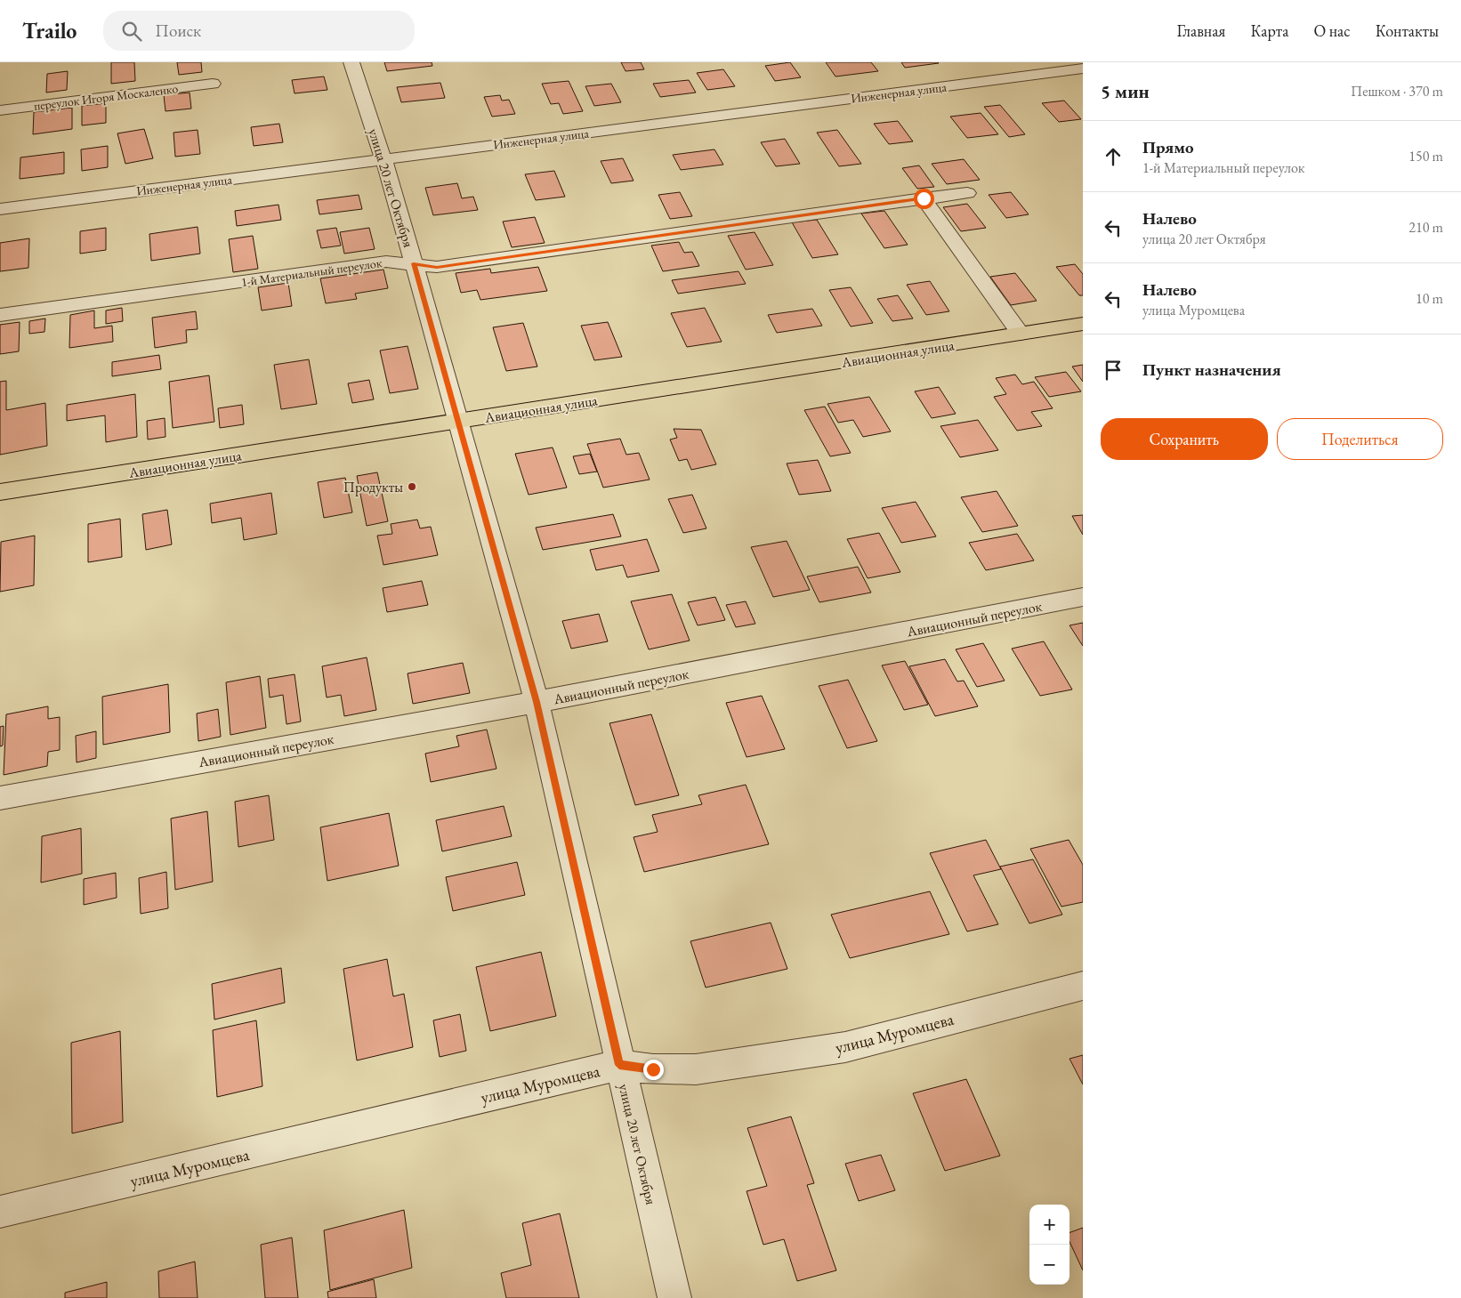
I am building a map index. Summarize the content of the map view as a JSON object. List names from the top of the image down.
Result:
{
  "streets": {
    "main road": ["Авиационная улица"],
    "street": [
      "Инженерная улица",
      "переулок Игоря Москаленко",
      "улица 20 лет Октября",
      "1-й Материальный переулок",
      "Авиационный переулок",
      "улица Муромцева"
    ]
  },
  "crossings": [
    ["Инженерная улица", "улица 20 лет Октября"],
    ["улица 20 лет Октября", "1-й Материальный переулок"],
    ["улица 20 лет Октября", "Авиационная улица"],
    ["улица 20 лет Октября", "Авиационный переулок"],
    ["улица 20 лет Октября", "улица Муромцева"]
  ],
  "places": ["Продукты"],
  "page": {
    "header": "Trailo",
    "search": "Поиск",
    "nav": [
      "Главная",
      "Карта",
      "О нас",
      "Контакты"
    ],
    "heading": ["5 мин", "Пешком · 370 m"],
    "list": [
      ["Прямо", "1-й Материальный переулок", "150 m"],
      ["Налево", "улица 20 лет Октября", "210 m"],
      ["Налево", "улица Муромцева", "10 m"],
      "Пункт назначения"
    ],
    "buttons": ["Сохранить", "Поделиться"],
    "map_buttons": ["+", "−"]
  }
}
